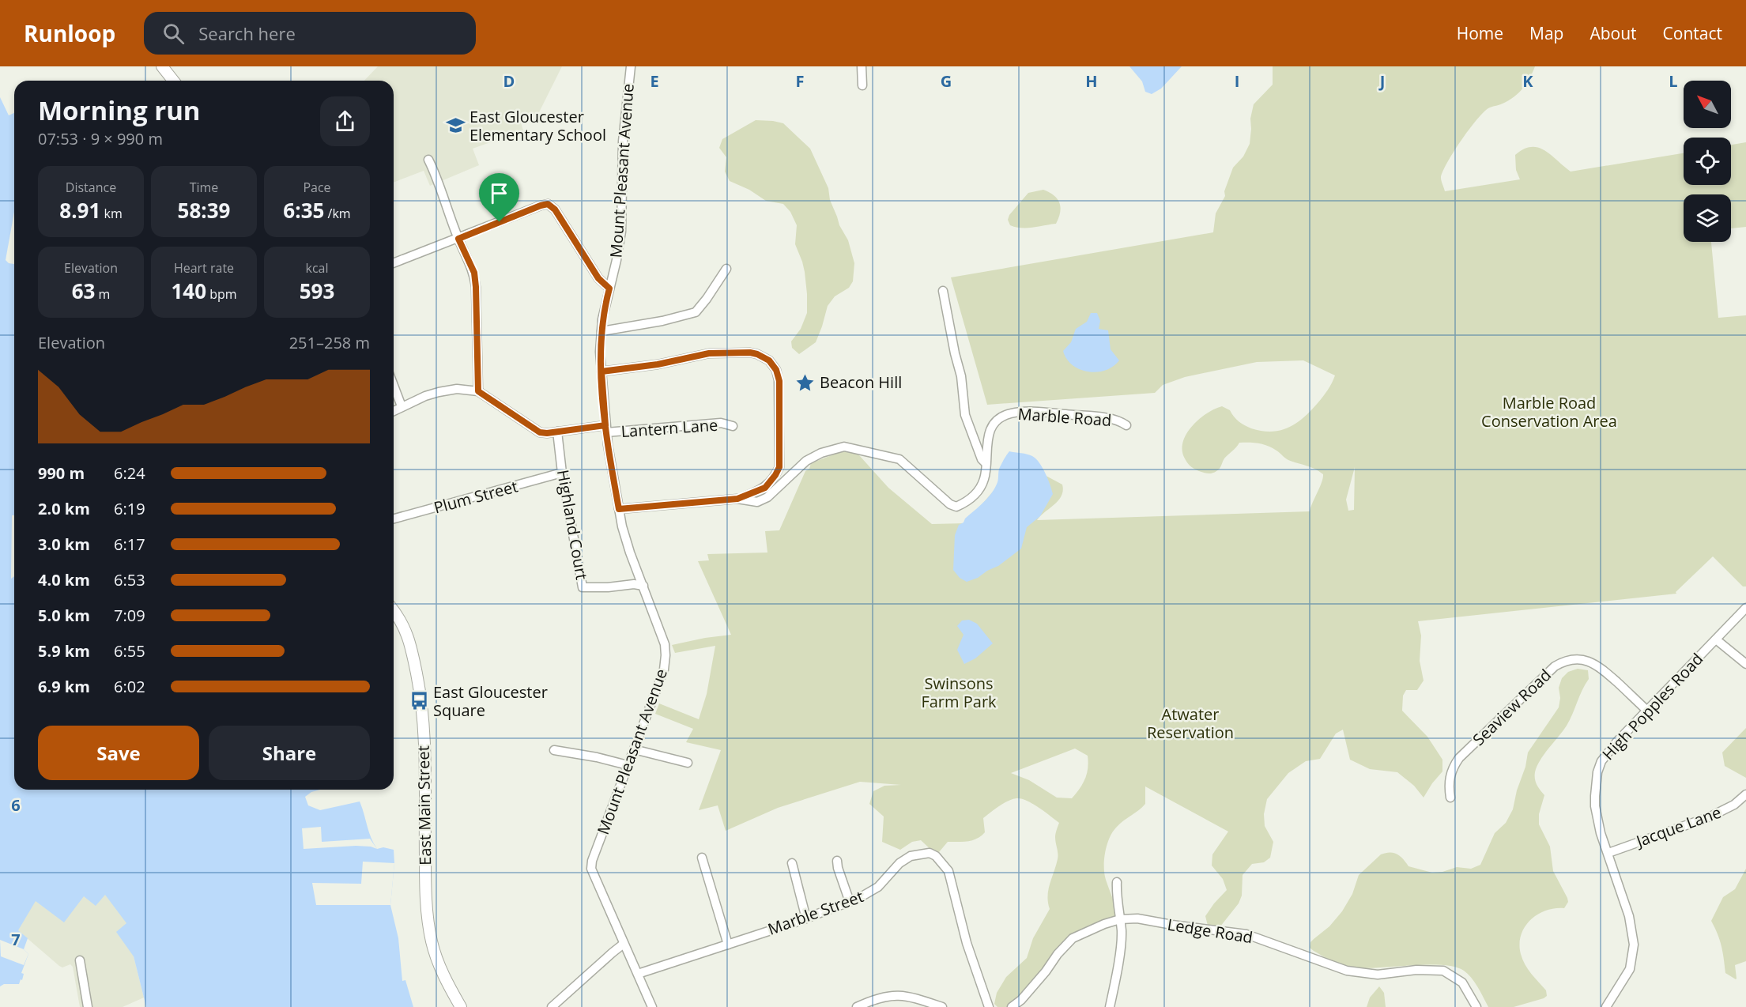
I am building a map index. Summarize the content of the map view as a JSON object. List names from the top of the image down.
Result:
{
  "streets": {
    "main road": ["East Main Street"],
    "street": [
      "Mount Pleasant Avenue",
      "Marble Road",
      "Lantern Lane",
      "Plum Street",
      "Highland Court",
      "High Popples Road",
      "Seaview Road",
      "Jacque Lane",
      "Marble Street",
      "Ledge Road"
    ]
  },
  "crossings": [
    ["Mount Pleasant Avenue", "Marble Road"],
    ["Mount Pleasant Avenue", "Lantern Lane"],
    ["Mount Pleasant Avenue", "Highland Court"],
    ["Mount Pleasant Avenue", "Marble Street"],
    ["Lantern Lane", "Highland Court"],
    ["Plum Street", "Highland Court"],
    ["High Popples Road", "Seaview Road"],
    ["High Popples Road", "Jacque Lane"]
  ],
  "parks": ["Marble Road Conservation Area", "Swinsons Farm Park", "Atwater Reservation"],
  "places": {
    "school or university": ["East Gloucester Elementary School"],
    "place": ["Beacon Hill"],
    "bus stop": ["East Gloucester Square"]
  },
  "north": "top left",
  "page": {
    "header": "Runloop",
    "search": "Search here",
    "nav": [
      "Home",
      "Map",
      "About",
      "Contact"
    ],
    "heading": ["Morning run", "07:53 · 9 × 990 m"],
    "stats": [
      ["Distance", "8.91 km"],
      ["Time", "58:39"],
      ["Pace", "6:35 /km"],
      ["Elevation", "63 m"],
      ["Heart rate", "140 bpm"],
      ["kcal", "593"]
    ],
    "chart": ["Elevation", "251–258 m"],
    "list": [
      {
        "name": "990 m",
        "note": "6:24"
      },
      {
        "name": "2.0 km",
        "note": "6:19"
      },
      {
        "name": "3.0 km",
        "note": "6:17"
      },
      {
        "name": "4.0 km",
        "note": "6:53"
      },
      {
        "name": "5.0 km",
        "note": "7:09"
      },
      {
        "name": "5.9 km",
        "note": "6:55"
      },
      {
        "name": "6.9 km",
        "note": "6:02"
      }
    ],
    "buttons": ["Save", "Share"]
  },
  "grid": {
    "columns": [
      "D",
      "E",
      "F",
      "G",
      "H",
      "I",
      "J",
      "K",
      "L"
    ],
    "rows": ["6", "7"]
  }
}
